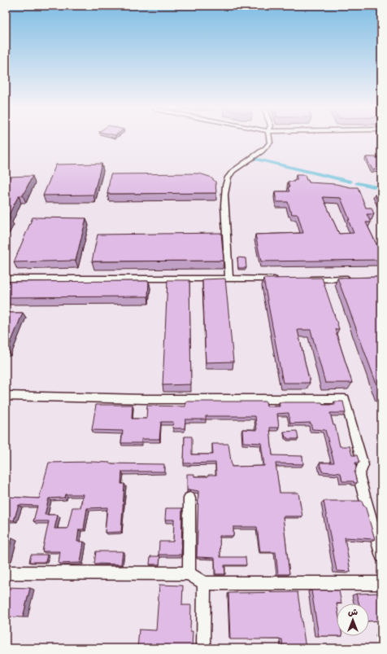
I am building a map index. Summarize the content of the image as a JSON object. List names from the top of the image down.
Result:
{
  "north": "top"
}
